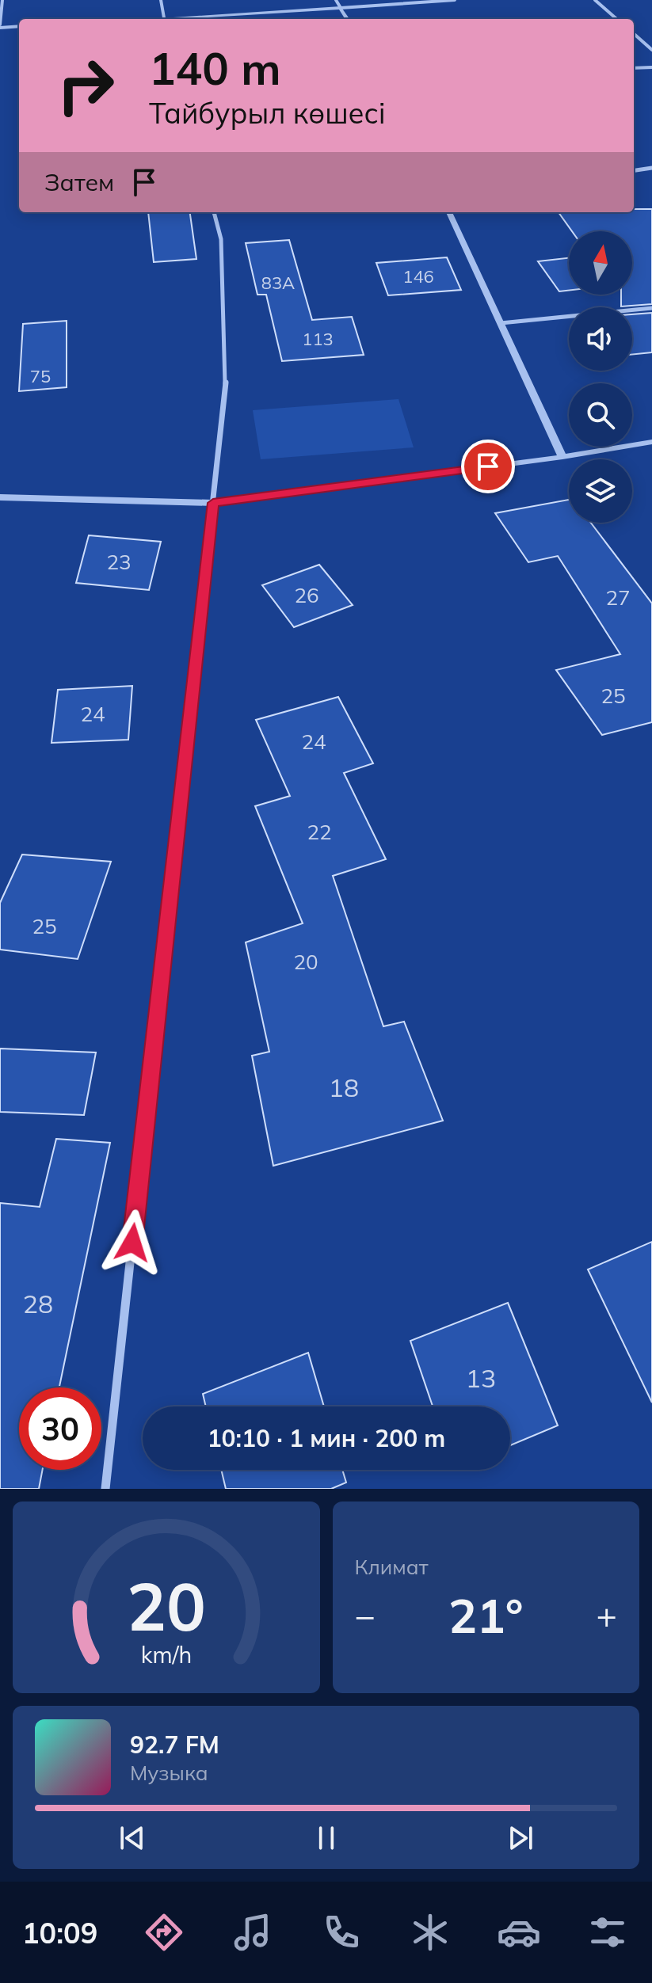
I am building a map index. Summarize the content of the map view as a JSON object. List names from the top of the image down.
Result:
{
  "house_numbers": [
    "146",
    "83А",
    "113",
    "75",
    "23",
    "26",
    "27",
    "25",
    "24",
    "24",
    "22",
    "25",
    "20",
    "18",
    "28",
    "13"
  ],
  "north": "top",
  "page": {
    "turn": ["140 m", "Тайбурыл көшесі"],
    "then": "Затем",
    "limit": "30",
    "trip": "10:10 · 1 мин · 200 m",
    "tile": "Климат",
    "heat": ["−", "21°", "+"],
    "song": ["92.7 FM", "Музыка"],
    "tabs": "10:09",
    "gauge": ["20", "km/h"]
  }
}
